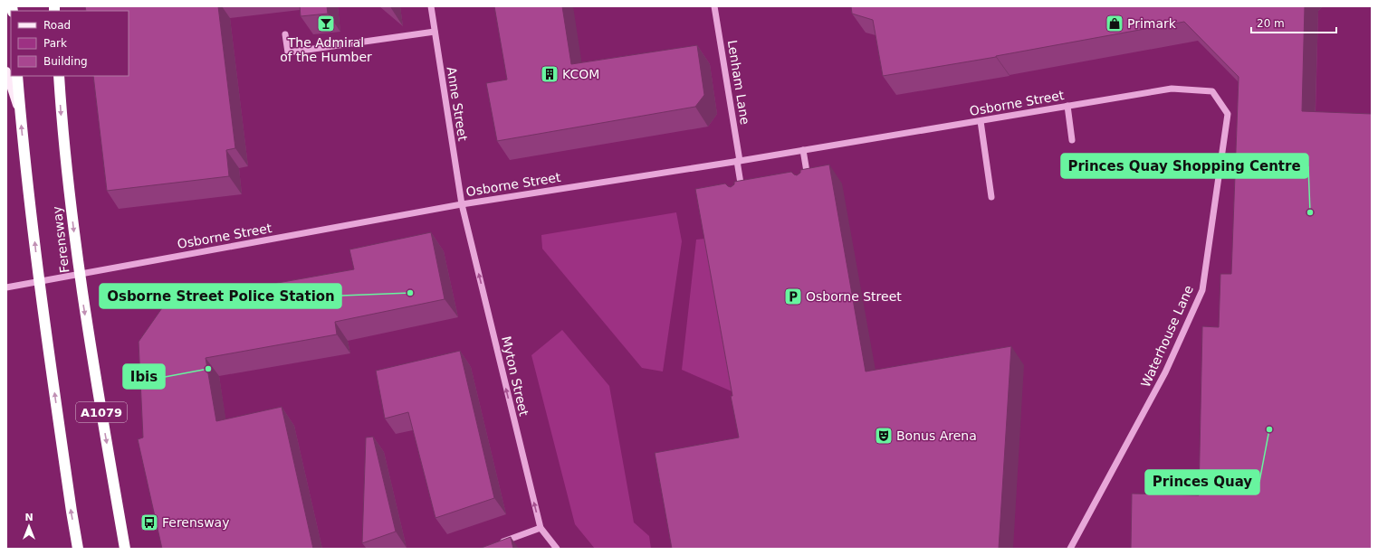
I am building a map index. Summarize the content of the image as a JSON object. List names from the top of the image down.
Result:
{
  "streets": {
    "highway": ["Ferensway", "A1079"],
    "street": [
      "Lenham Lane",
      "Osborne Street",
      "Anne Street",
      "Waterhouse Lane",
      "Myton Street"
    ]
  },
  "crossings": [
    ["Lenham Lane", "Osborne Street"],
    ["Osborne Street", "Anne Street"],
    ["Osborne Street", "Ferensway"],
    ["Osborne Street", "Waterhouse Lane"],
    ["Osborne Street", "Myton Street"],
    ["Anne Street", "Myton Street"]
  ],
  "one_way": ["Myton Street"],
  "places": {
    "bar": ["The Admiral of the Humber"],
    "shop": ["Primark"],
    "building": ["KCOM"],
    "other": [
      "Princes Quay Shopping Centre",
      "Osborne Street Police Station",
      "Ibis",
      "Princes Quay"
    ],
    "parking": ["Osborne Street"],
    "theatre": ["Bonus Arena"],
    "bus stop": ["Ferensway"]
  },
  "legend": ["Road", "Park", "Building"],
  "scale_bar": "20 m",
  "north": "top"
}
